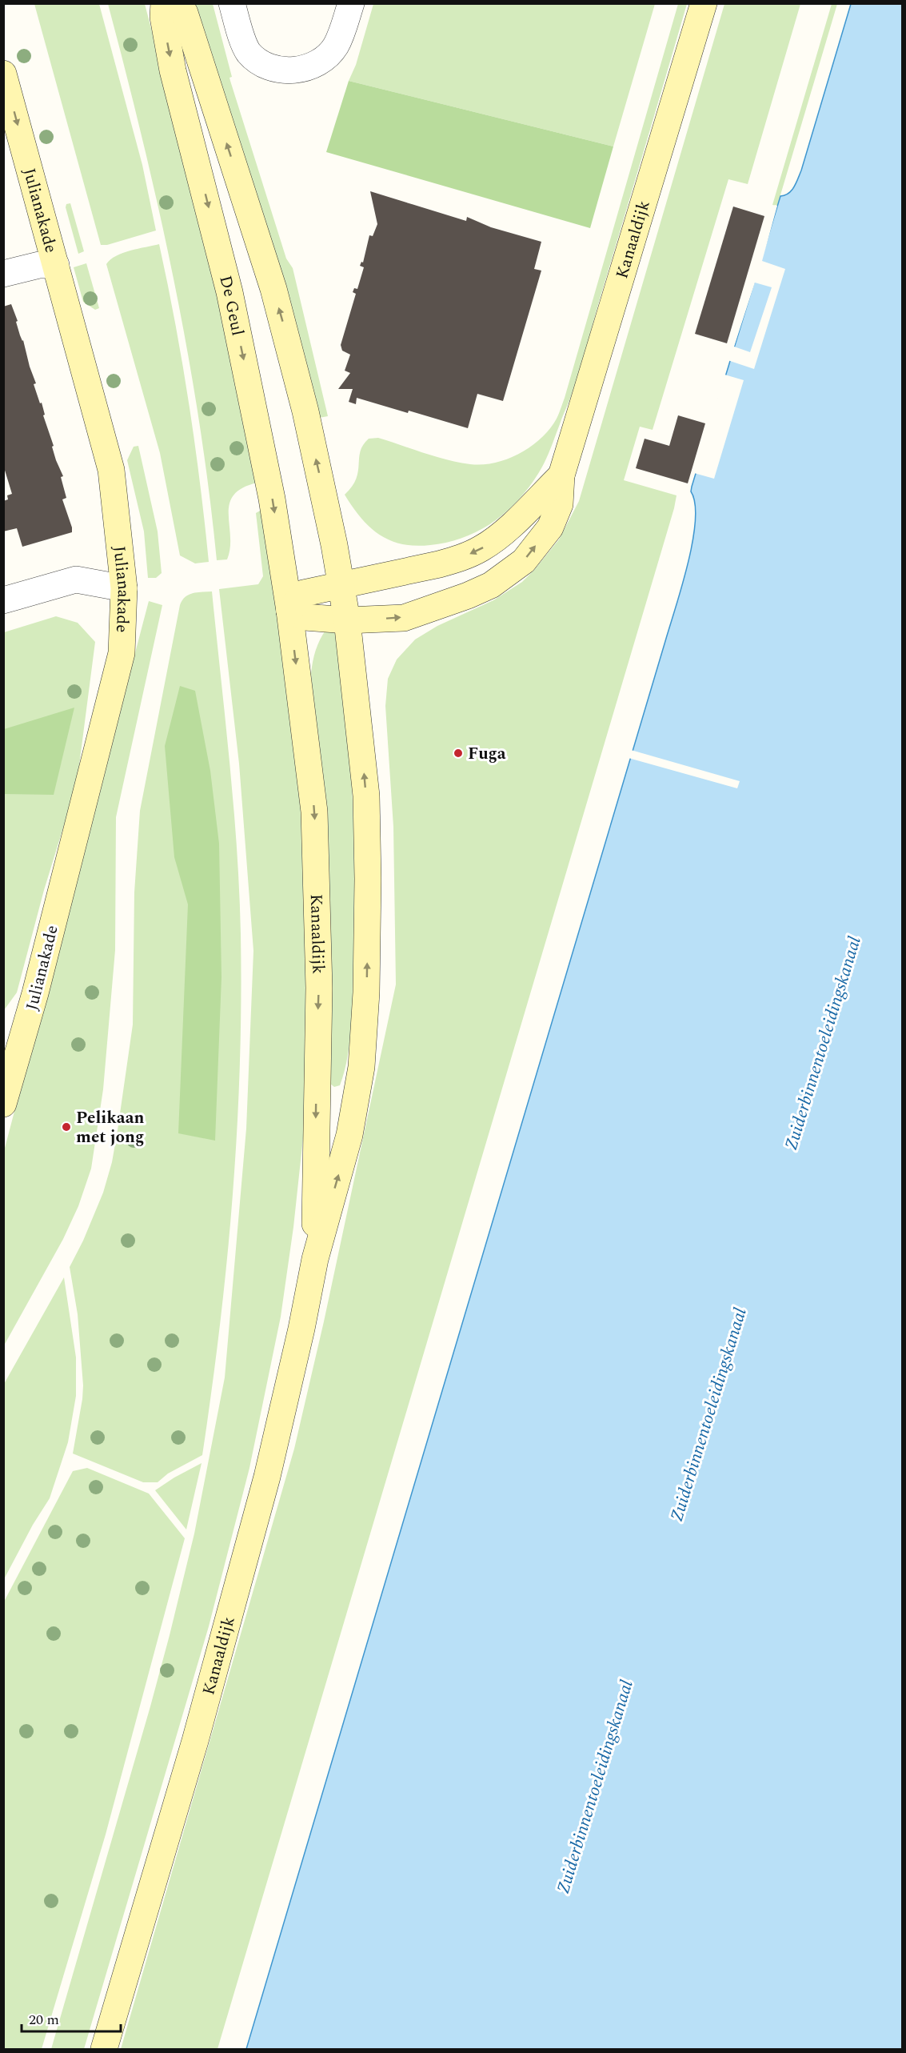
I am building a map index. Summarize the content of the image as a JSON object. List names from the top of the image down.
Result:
{
  "streets": {
    "main road": ["Julianakade", "Kanaaldijk", "De Geul"]
  },
  "crossings": [
    ["Kanaaldijk", "De Geul"]
  ],
  "water": ["Zuiderbinnentoeleidingskanaal"],
  "places": ["Fuga", "Pelikaan met jong"],
  "scale_bar": "20 m"
}
